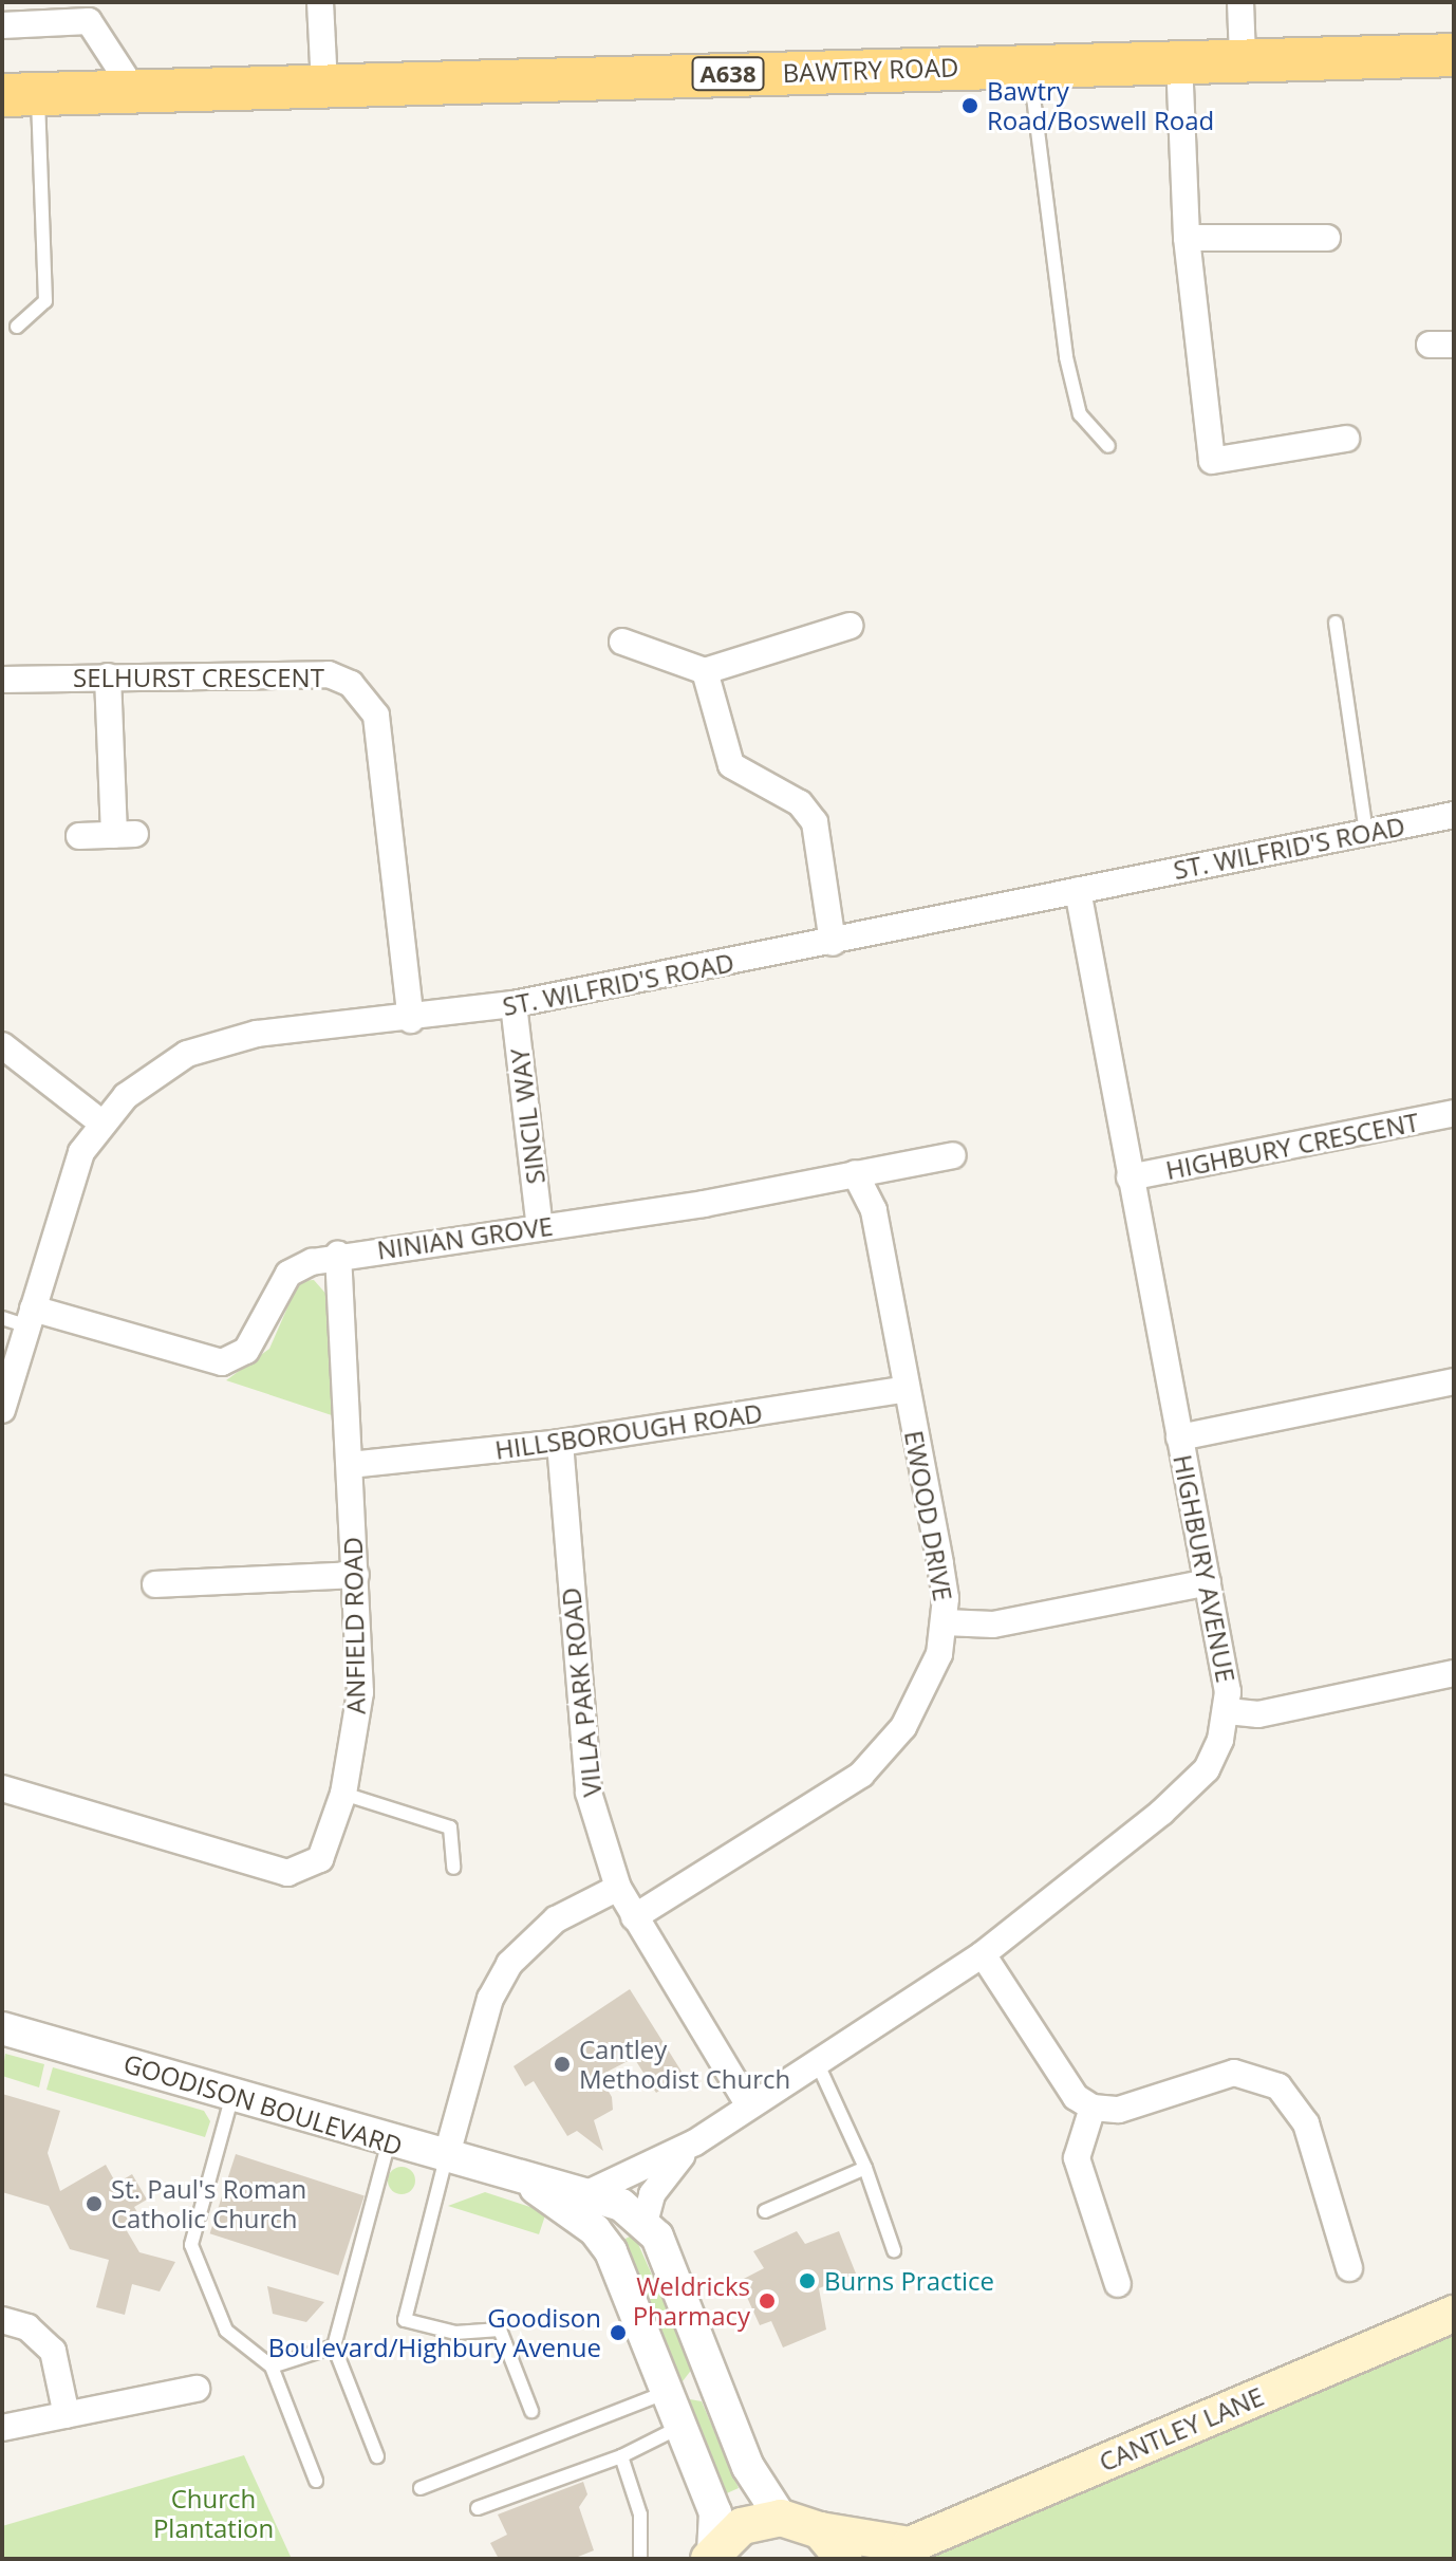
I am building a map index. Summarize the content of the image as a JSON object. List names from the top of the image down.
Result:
{
  "streets": {
    "highway": ["BAWTRY ROAD", "A638"],
    "main road": ["CANTLEY LANE"],
    "street": [
      "SELHURST CRESCENT",
      "ST. WILFRID'S ROAD",
      "SINCIL WAY",
      "HIGHBURY CRESCENT",
      "NINIAN GROVE",
      "HILLSBOROUGH ROAD",
      "EWOOD DRIVE",
      "HIGHBURY AVENUE",
      "ANFIELD ROAD",
      "VILLA PARK ROAD",
      "GOODISON BOULEVARD"
    ]
  },
  "crossings": [
    ["SELHURST CRESCENT", "ST. WILFRID'S ROAD"],
    ["ST. WILFRID'S ROAD", "SINCIL WAY"],
    ["ST. WILFRID'S ROAD", "NINIAN GROVE"],
    ["ST. WILFRID'S ROAD", "HIGHBURY AVENUE"],
    ["SINCIL WAY", "NINIAN GROVE"],
    ["HIGHBURY CRESCENT", "HIGHBURY AVENUE"],
    ["NINIAN GROVE", "EWOOD DRIVE"],
    ["NINIAN GROVE", "ANFIELD ROAD"],
    ["HILLSBOROUGH ROAD", "EWOOD DRIVE"],
    ["HILLSBOROUGH ROAD", "ANFIELD ROAD"],
    ["HILLSBOROUGH ROAD", "VILLA PARK ROAD"],
    ["EWOOD DRIVE", "VILLA PARK ROAD"],
    ["HIGHBURY AVENUE", "VILLA PARK ROAD"]
  ],
  "parks": ["Church Plantation"],
  "places": [
    "Bawtry Road/Boswell Road",
    "Cantley Methodist Church",
    "St. Paul's Roman Catholic Church",
    "Burns Practice",
    "Weldricks Pharmacy",
    "Goodison Boulevard/Highbury Avenue"
  ]
}
